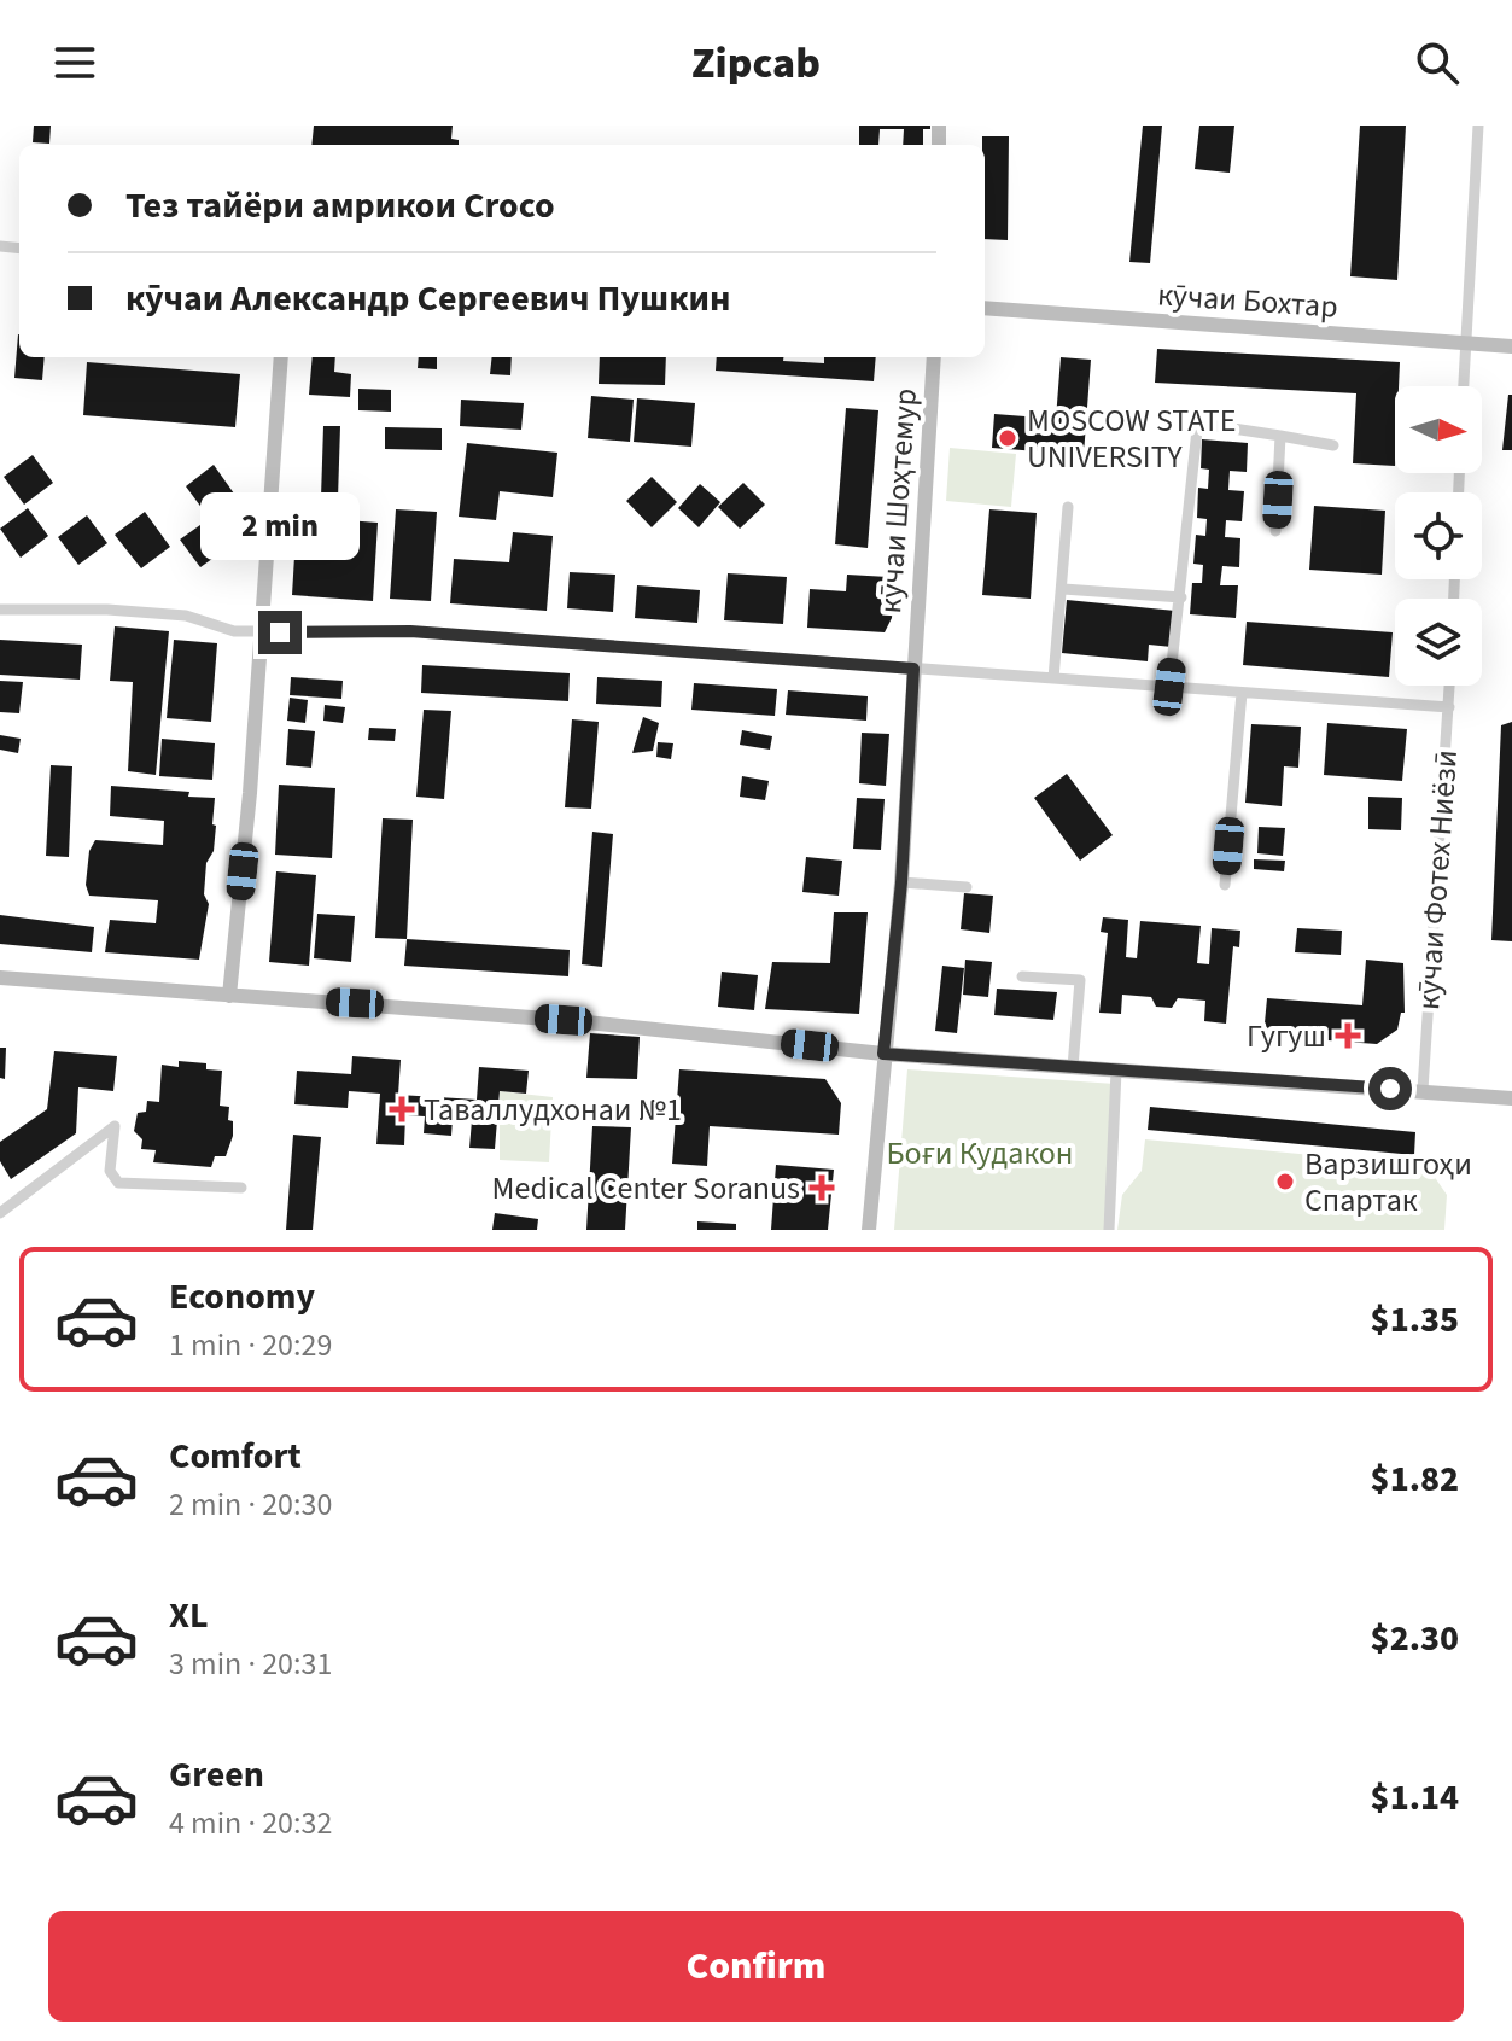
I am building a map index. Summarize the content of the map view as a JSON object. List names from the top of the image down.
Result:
{
  "streets": {
    "street": ["кӯчаи Бохтар", "кӯчаи Шоҳтемур", "кӯчаи Фотех Ниёзӣ"]
  },
  "parks": ["Боғи Кудакон"],
  "places": {
    "other": ["MOSCOW STATE UNIVERSITY", "Варзишгоҳи Спартак"],
    "health": ["Гугуш", "Таваллудхонаи №1", "Medical Center Soranus"]
  },
  "north": "right",
  "page": {
    "header": "Zipcab",
    "banner": ["Тез тайёри амрикои Croco", "кӯчаи Александр Сергеевич Пушкин"],
    "bubble": "2 min",
    "list": [
      {
        "name": "Economy",
        "note": "1 min · 20:29",
        "value": "$1.35"
      },
      {
        "name": "Comfort",
        "note": "2 min · 20:30",
        "value": "$1.82"
      },
      {
        "name": "XL",
        "note": "3 min · 20:31",
        "value": "$2.30"
      },
      {
        "name": "Green",
        "note": "4 min · 20:32",
        "value": "$1.14"
      }
    ],
    "buttons": "Confirm"
  }
}
